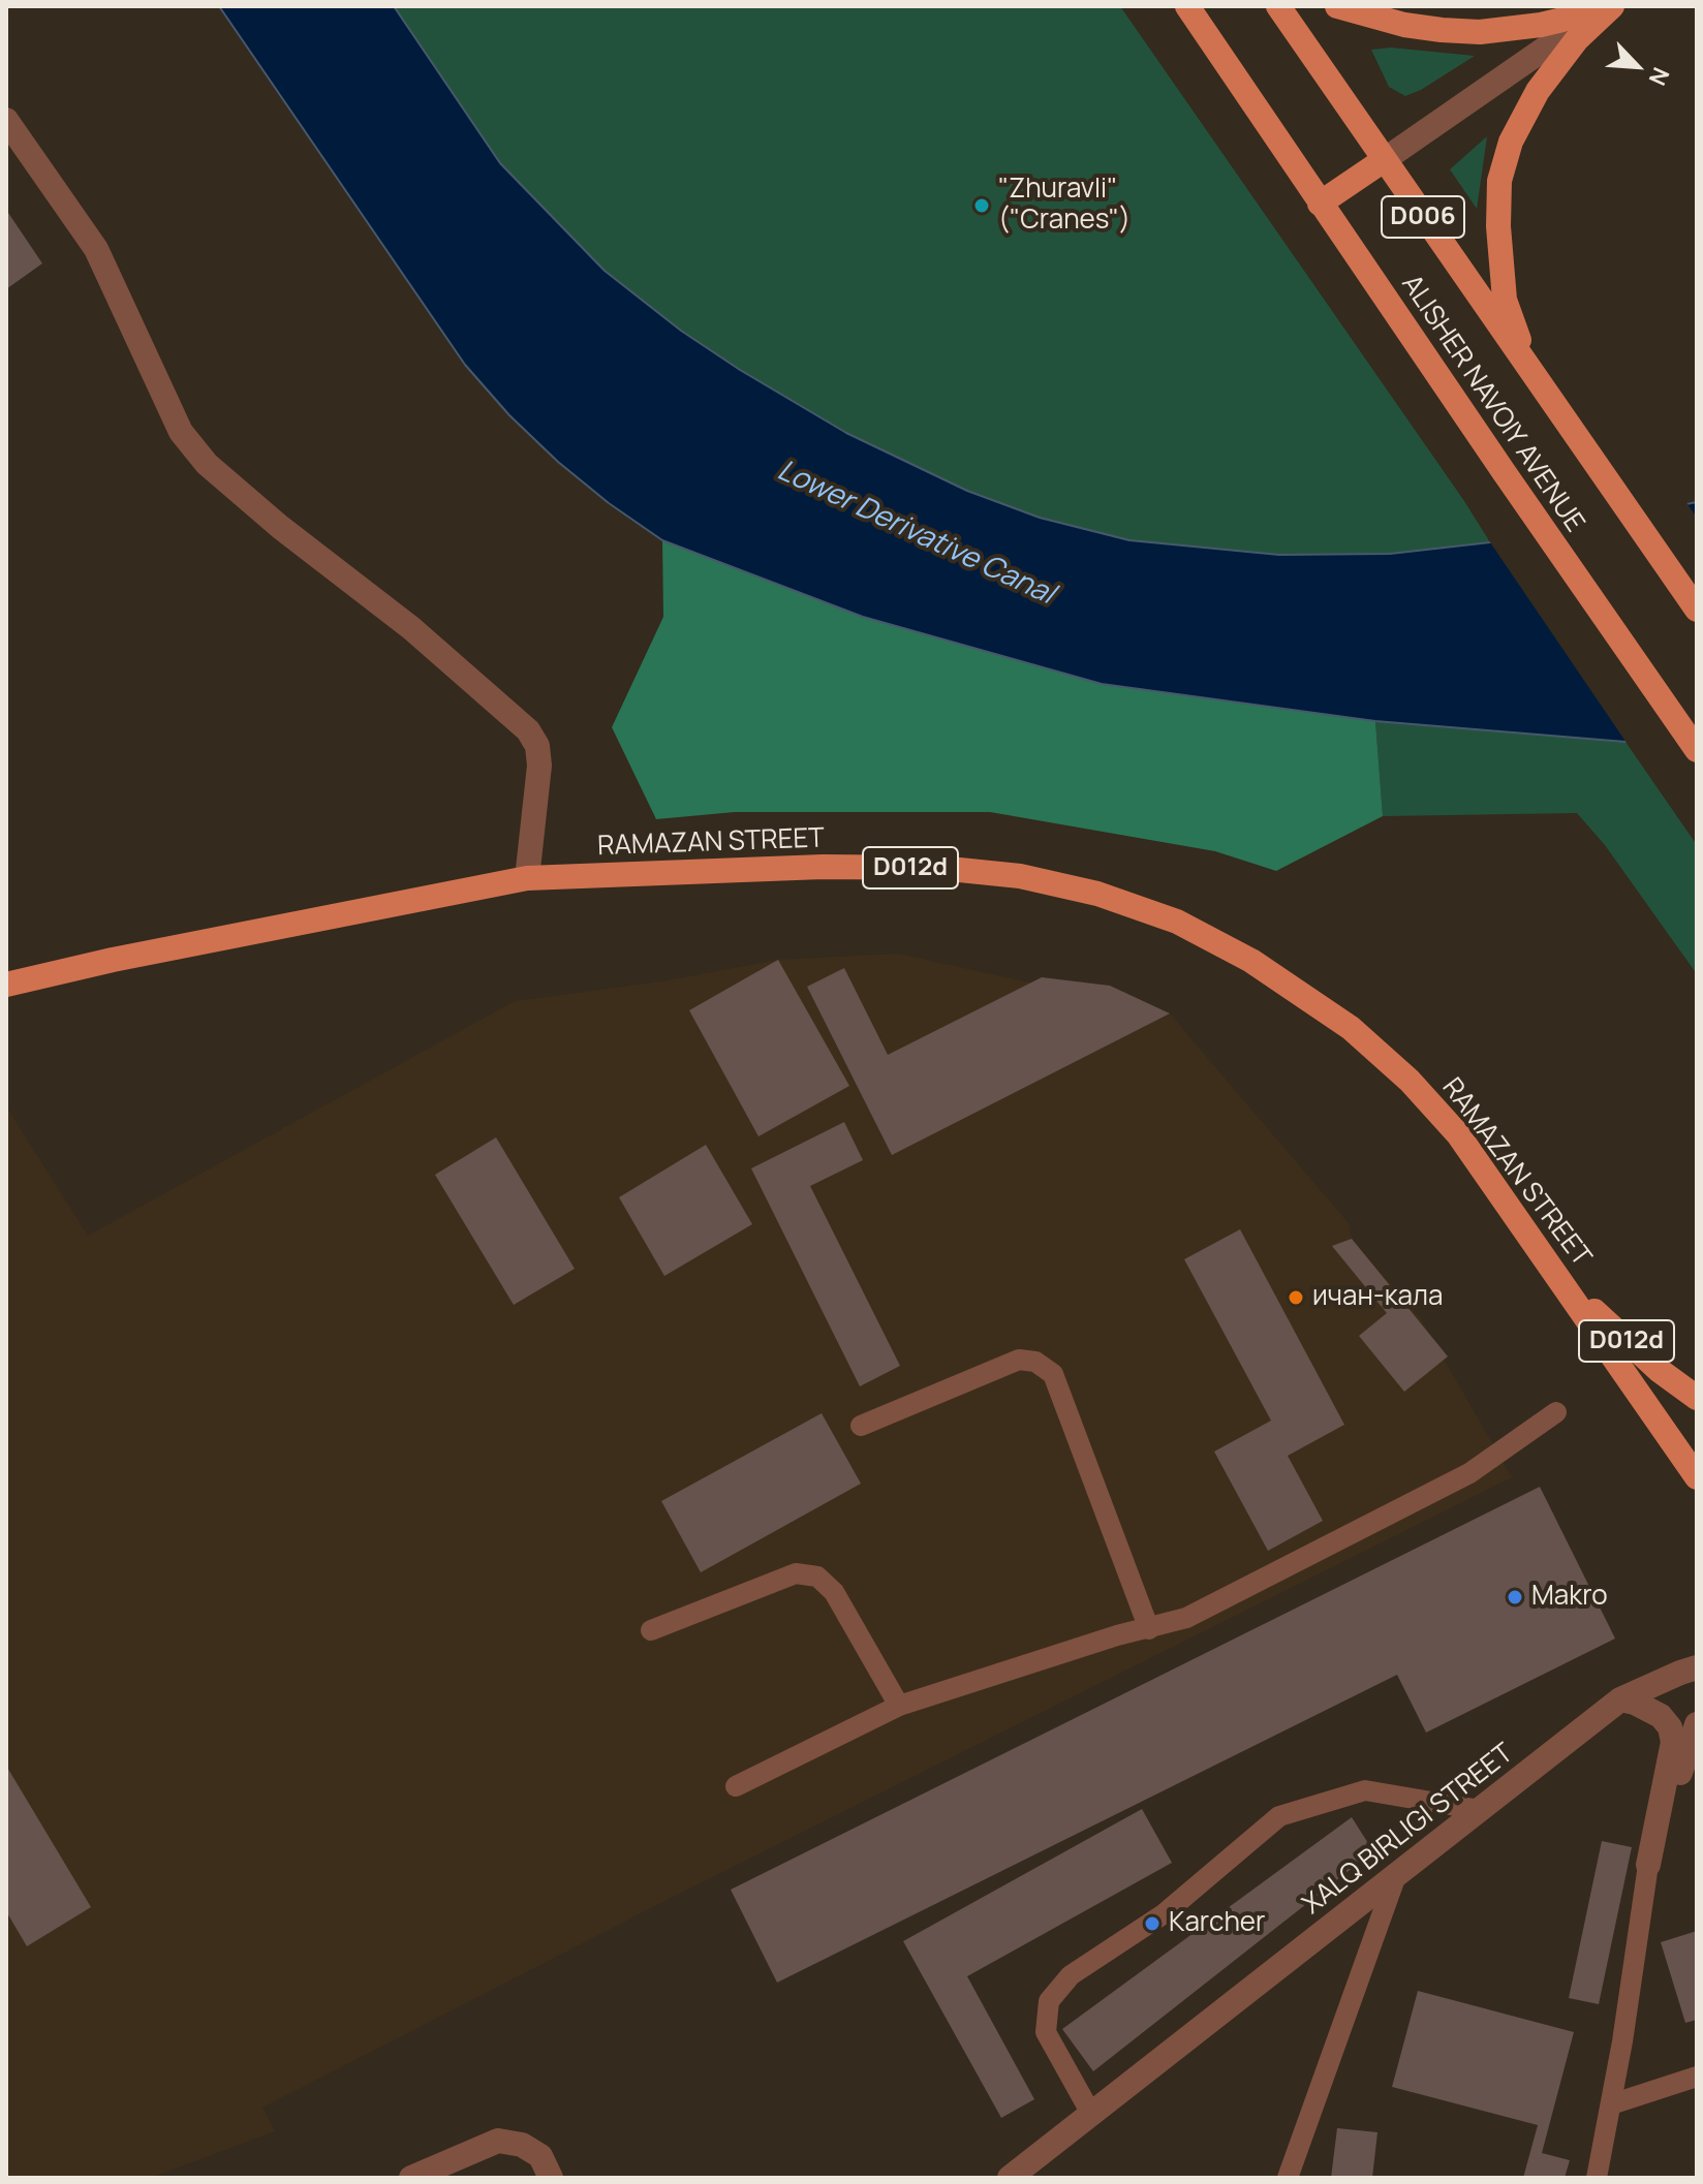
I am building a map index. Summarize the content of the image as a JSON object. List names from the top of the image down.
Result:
{
  "streets": {
    "main road": [
      "D006",
      "ALISHER NAVOIY AVENUE",
      "RAMAZAN STREET",
      "D012d"
    ],
    "street": ["XALQ BIRLIGI STREET"]
  },
  "crossings": [
    ["RAMAZAN STREET", "D012d"]
  ],
  "water": ["Lower Derivative Canal"],
  "places": [
    "\"Zhuravli\" (\"Cranes\")",
    "ичан-кала",
    "Makro",
    "Karcher"
  ],
  "north": "bottom right"
}
